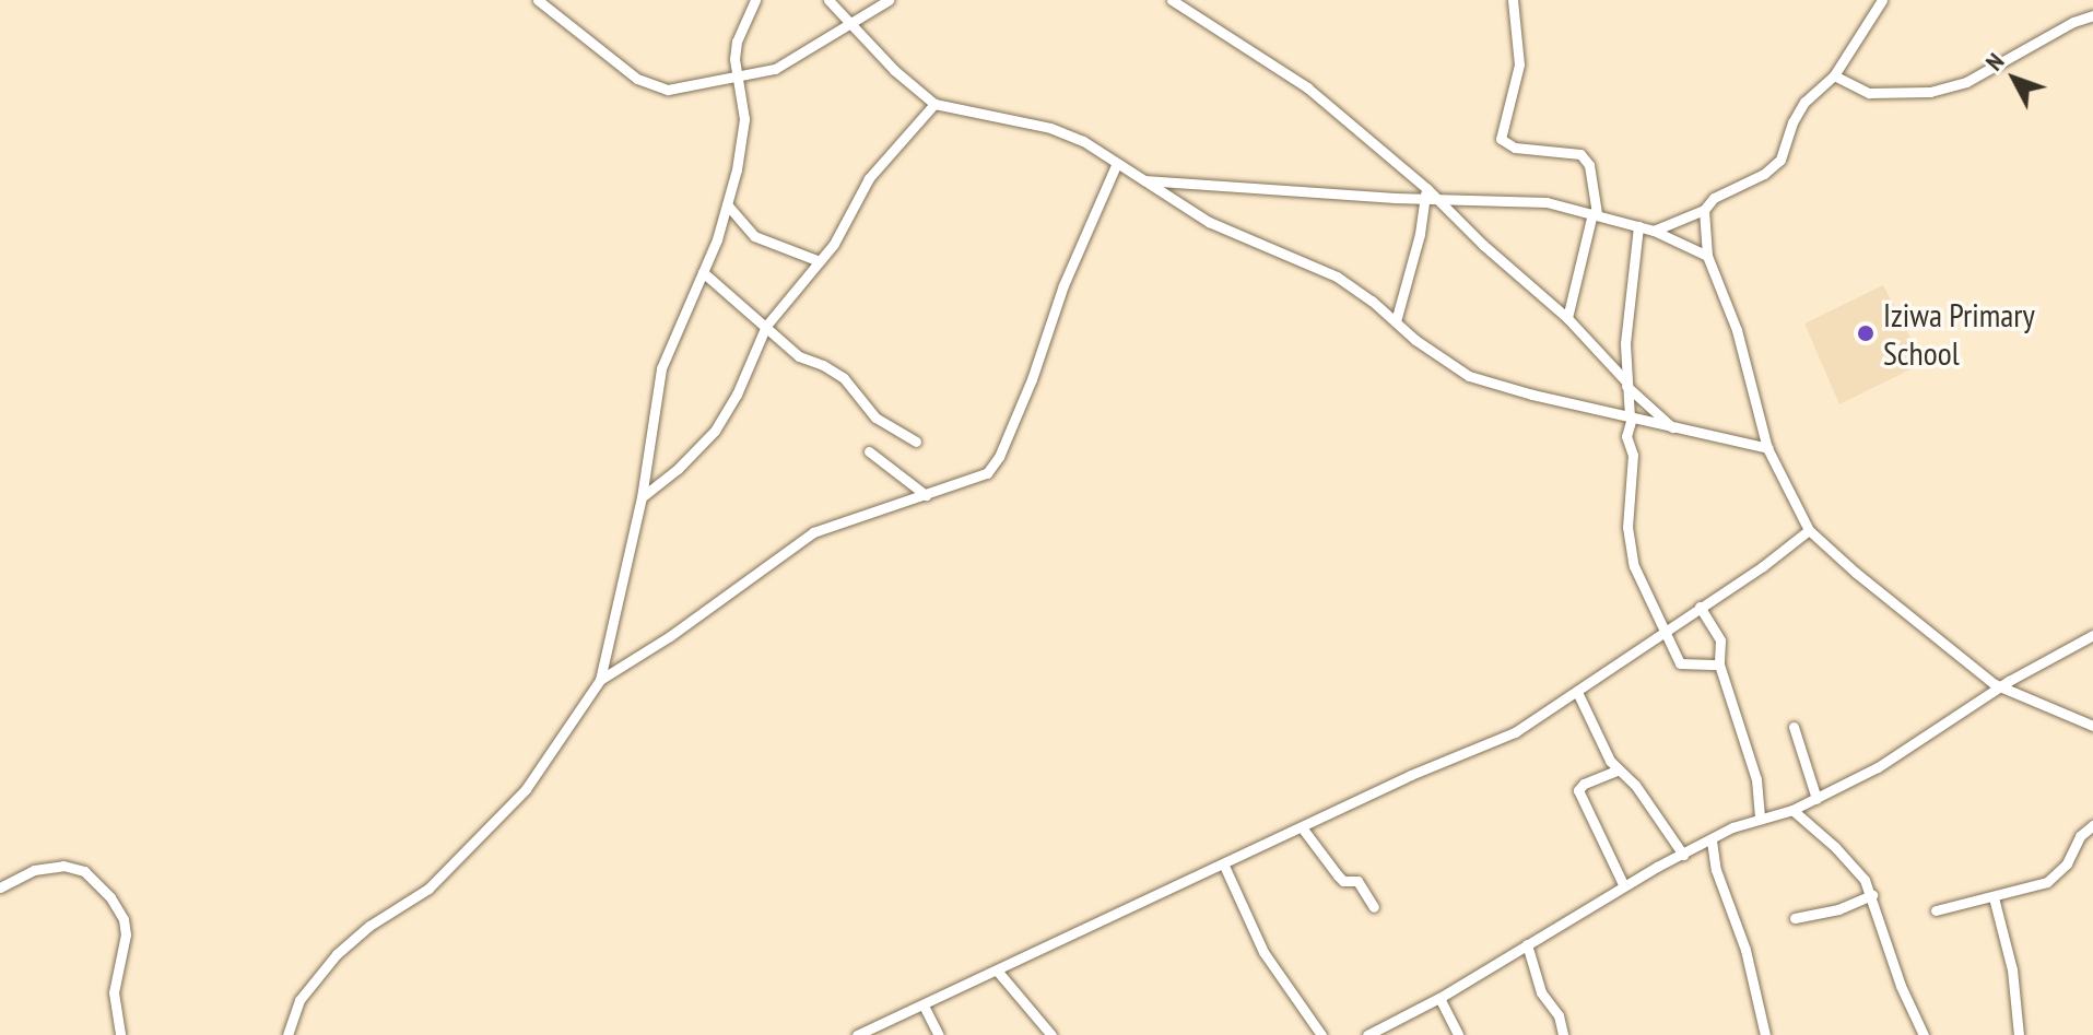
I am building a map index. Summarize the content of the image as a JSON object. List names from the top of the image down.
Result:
{
  "places": ["Iziwa Primary School"],
  "north": "top left"
}
